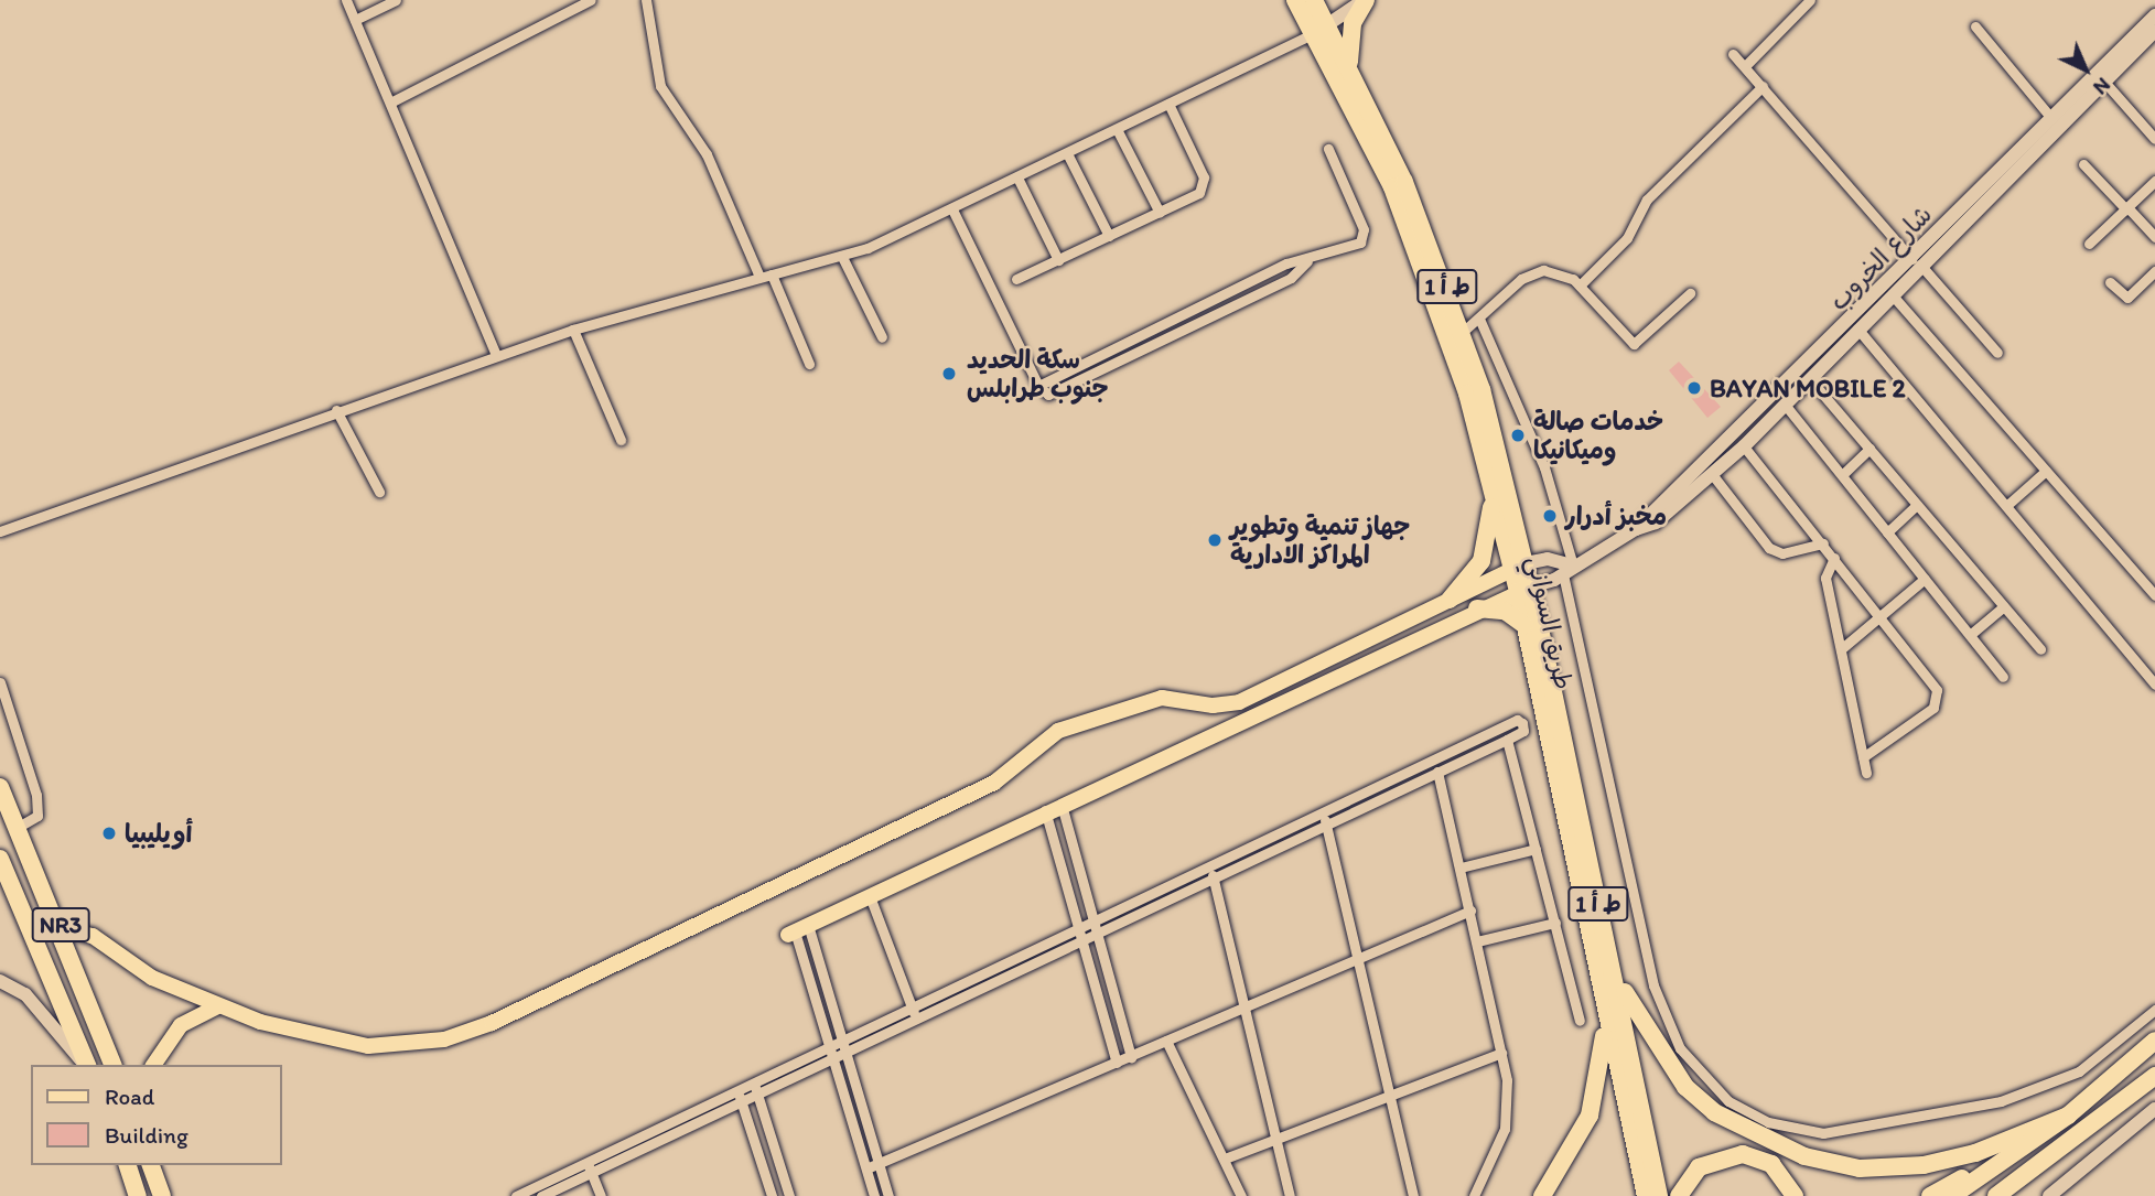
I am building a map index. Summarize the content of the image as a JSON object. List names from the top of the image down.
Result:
{
  "streets": {
    "highway": ["ط أ 1", "طريق السواني", "NR3"],
    "main road": ["شارع الخروب"]
  },
  "crossings": [
    ["شارع الخروب", "طريق السواني"]
  ],
  "places": [
    "سكة الحديد جنوب طرابلس",
    "BAYAN MOBILE 2",
    "خدمات صالة وميكانيكا",
    "مخبز أدرار",
    "جهاز تنمية وتطوير المراكز الادارية",
    "أويليبيا"
  ],
  "legend": ["Road", "Building"],
  "north": "bottom right"
}
